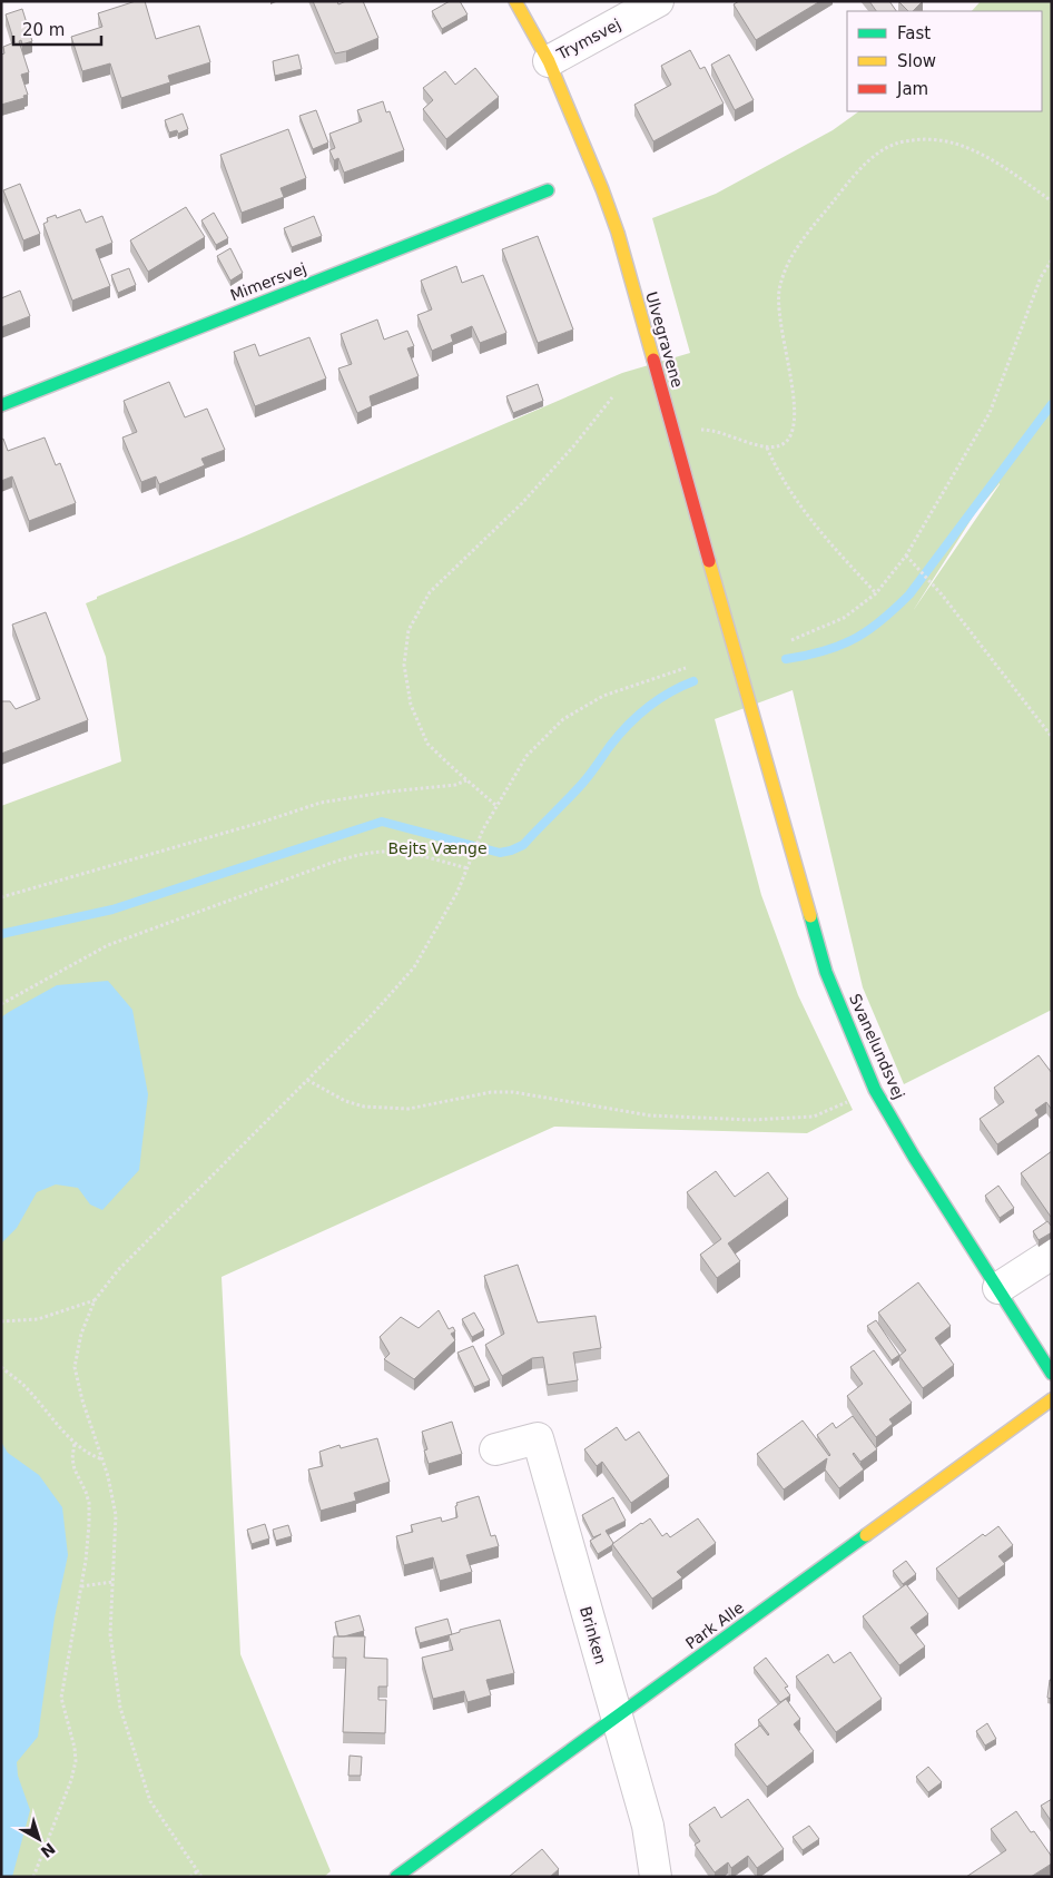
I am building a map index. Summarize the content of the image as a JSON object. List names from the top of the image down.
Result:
{
  "streets": {
    "street": [
      "Trymsvej",
      "Mimersvej",
      "Ulvegravene",
      "Svanelundsvej",
      "Park Alle",
      "Brinken"
    ]
  },
  "crossings": [
    ["Trymsvej", "Ulvegravene"],
    ["Ulvegravene", "Svanelundsvej"],
    ["Park Alle", "Brinken"]
  ],
  "parks": ["Bejts Vænge"],
  "legend": ["Fast", "Slow", "Jam"],
  "scale_bar": "20 m",
  "north": "bottom right"
}
